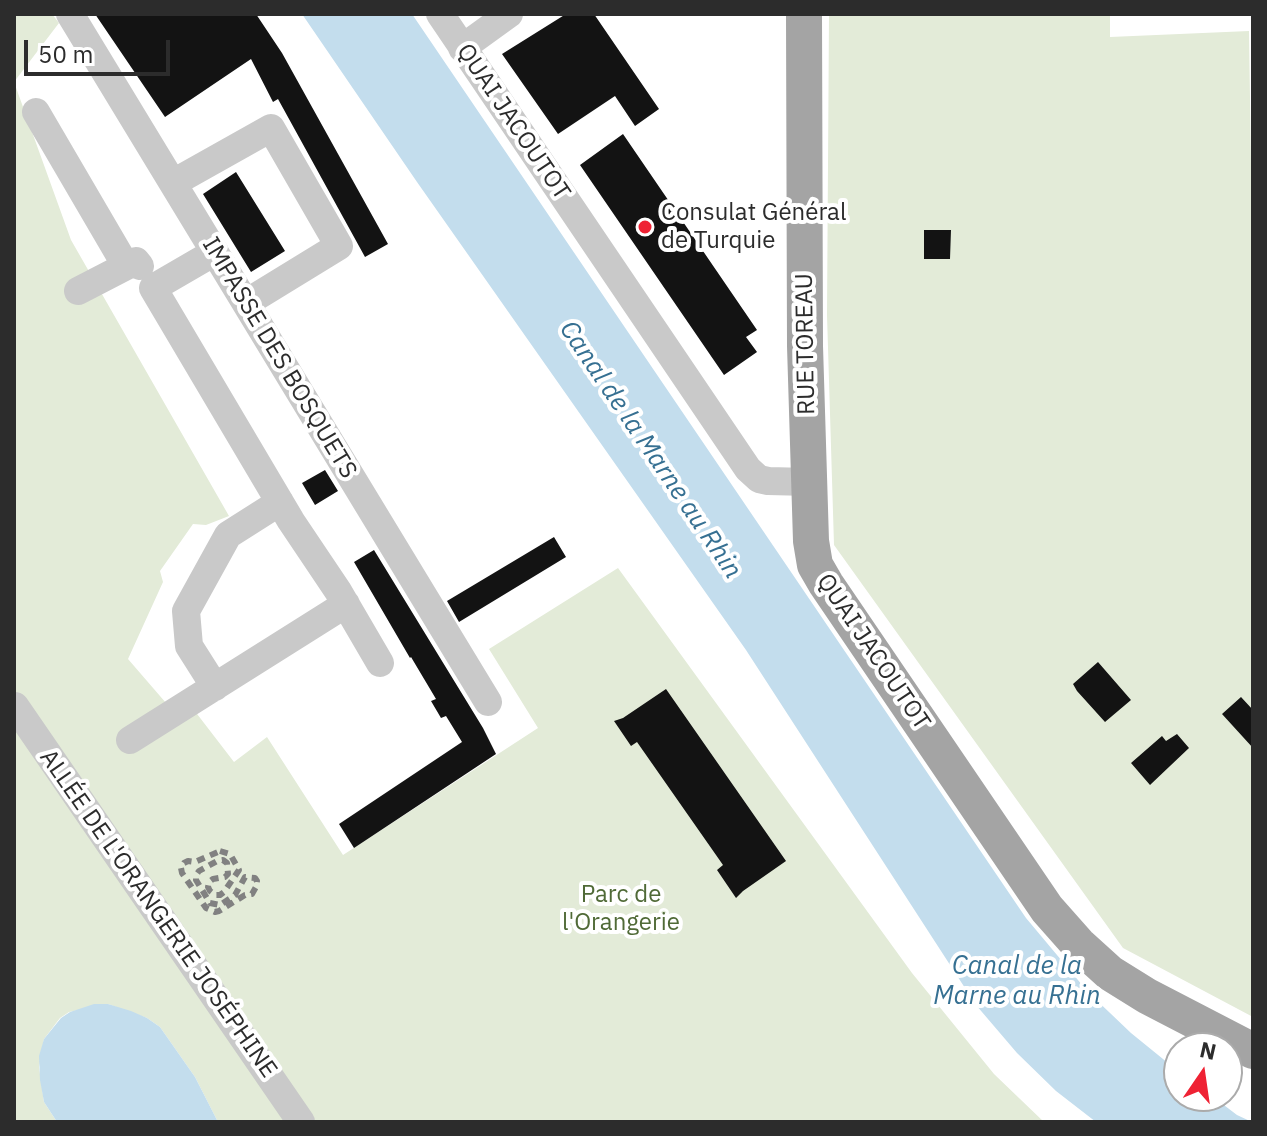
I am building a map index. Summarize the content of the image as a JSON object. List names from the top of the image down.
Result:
{
  "streets": {
    "main road": ["QUAI JACOUTOT", "RUE TOREAU"],
    "street": ["IMPASSE DES BOSQUETS", "ALLÉE DE L'ORANGERIE JOSÉPHINE"]
  },
  "crossings": [
    ["QUAI JACOUTOT", "RUE TOREAU"]
  ],
  "water": ["Canal de la Marne au Rhin"],
  "parks": ["Parc de l'Orangerie"],
  "places": ["Consulat Général de Turquie"],
  "scale_bar": "50 m",
  "north": "top"
}
